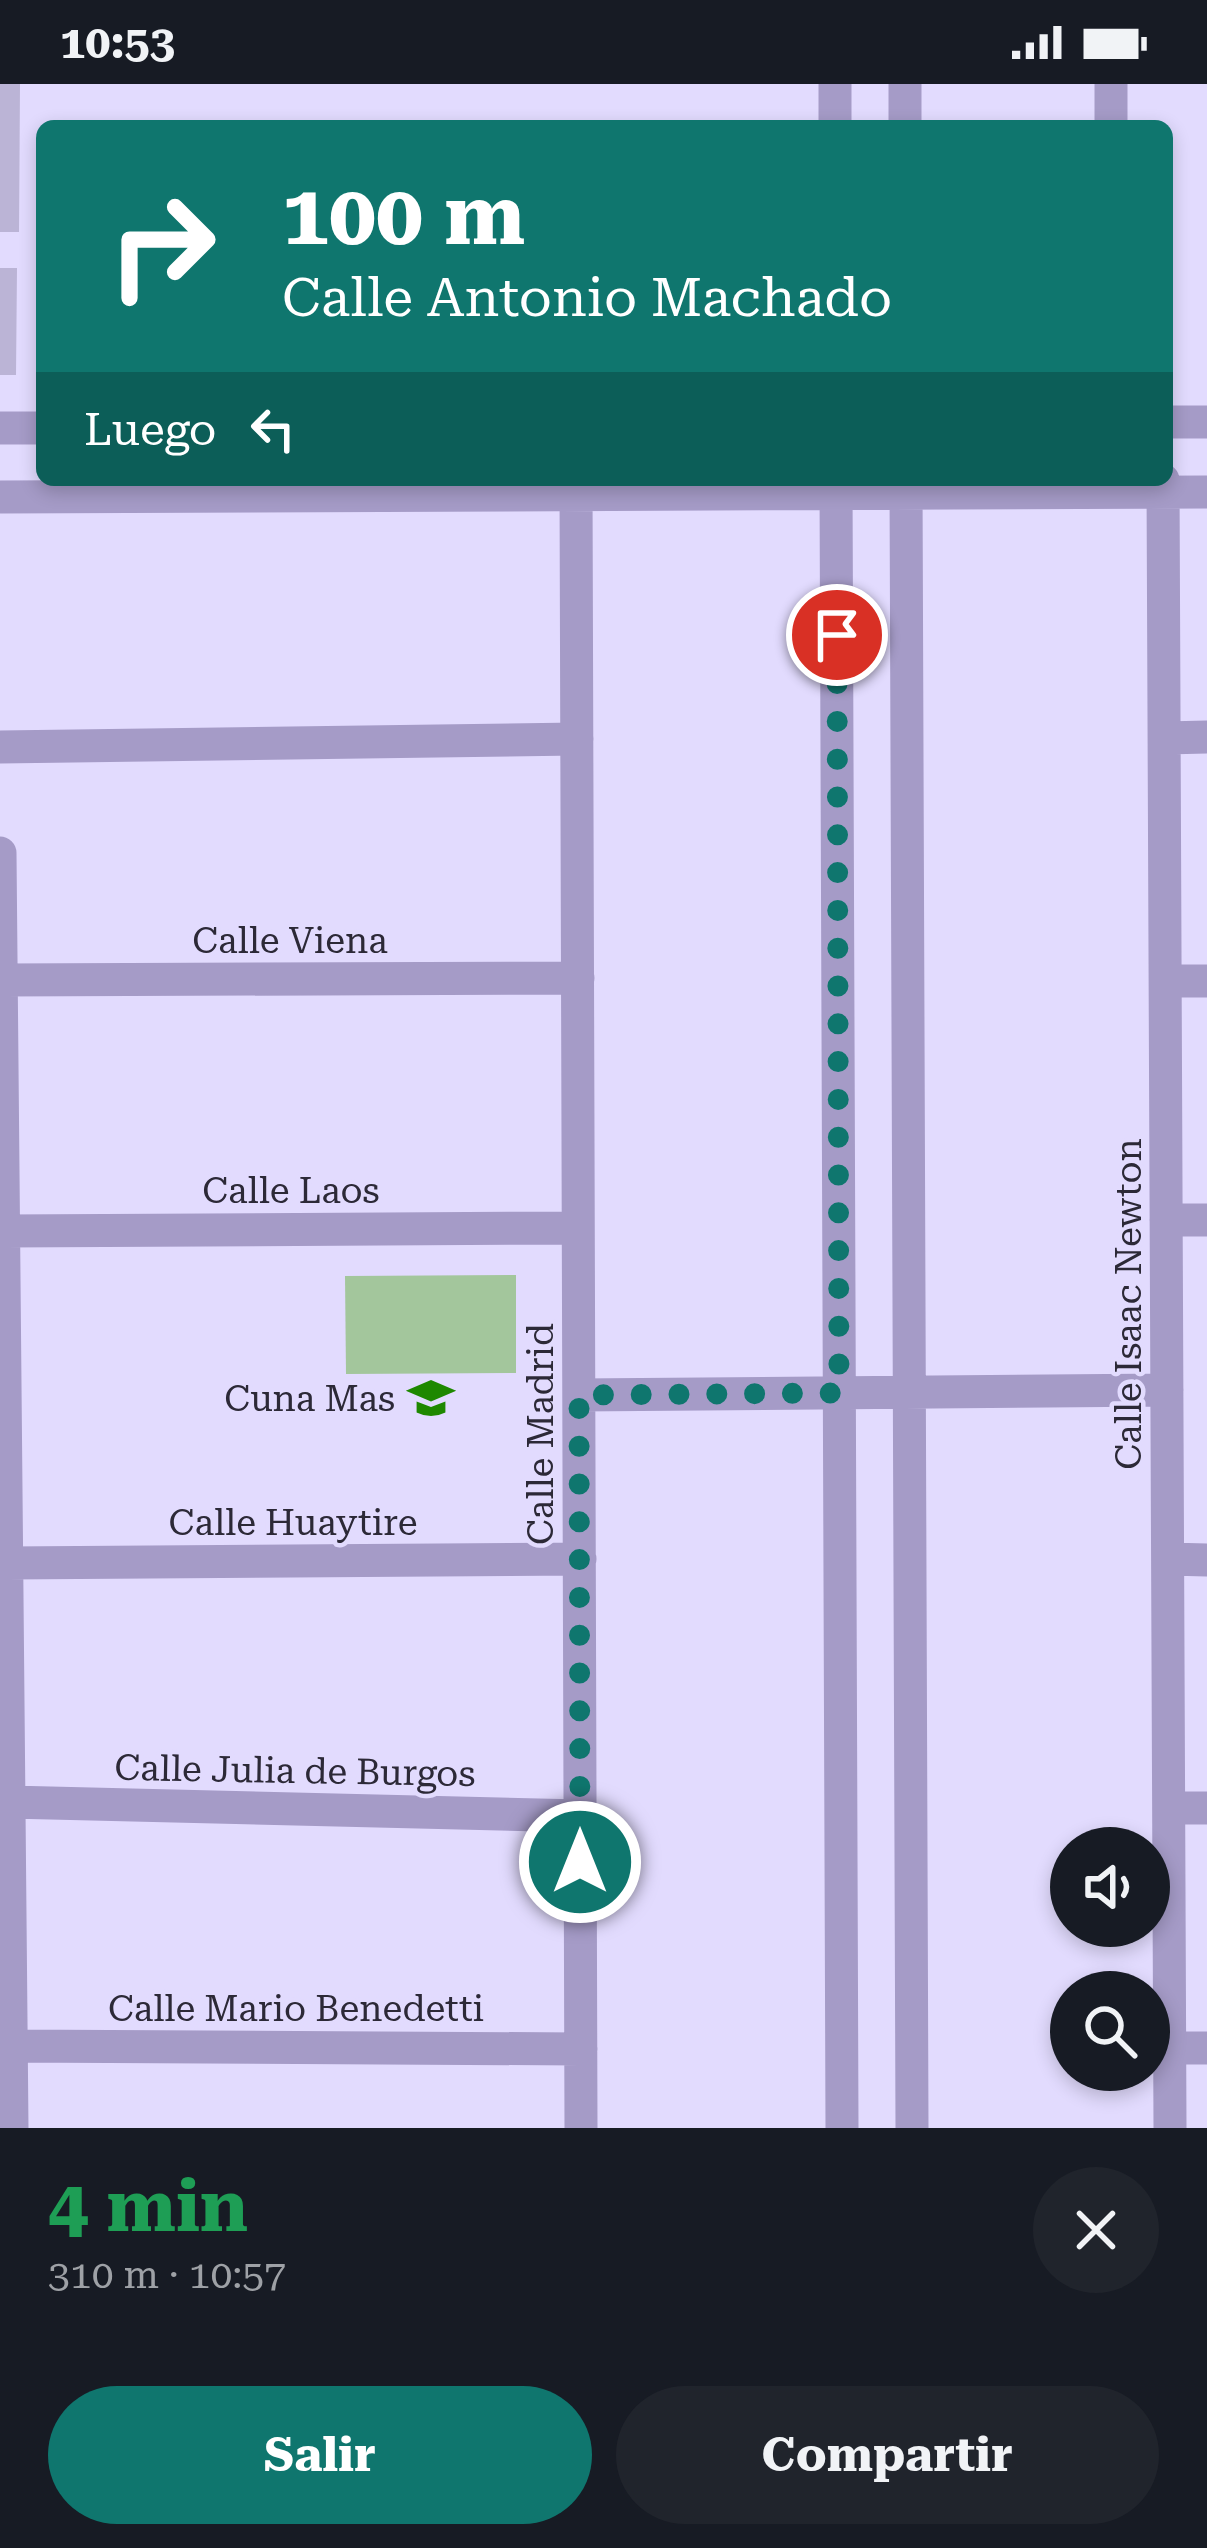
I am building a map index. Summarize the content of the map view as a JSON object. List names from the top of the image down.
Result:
{
  "streets": {
    "street": [
      "Calle Viena",
      "Calle Laos",
      "Calle Isaac Newton",
      "Calle Madrid",
      "Calle Huaytire",
      "Calle Julia de Burgos",
      "Calle Mario Benedetti"
    ]
  },
  "crossings": [
    ["Calle Viena", "Calle Madrid"],
    ["Calle Laos", "Calle Madrid"],
    ["Calle Madrid", "Calle Huaytire"],
    ["Calle Madrid", "Calle Julia de Burgos"],
    ["Calle Madrid", "Calle Mario Benedetti"]
  ],
  "places": {
    "school or university": ["Cuna Mas"]
  },
  "page": {
    "status": "10:53",
    "turn": ["100 m", "Calle Antonio Machado"],
    "then": "Luego",
    "heading": ["4 min", "310 m · 10:57"],
    "buttons": ["Salir", "Compartir"]
  }
}
